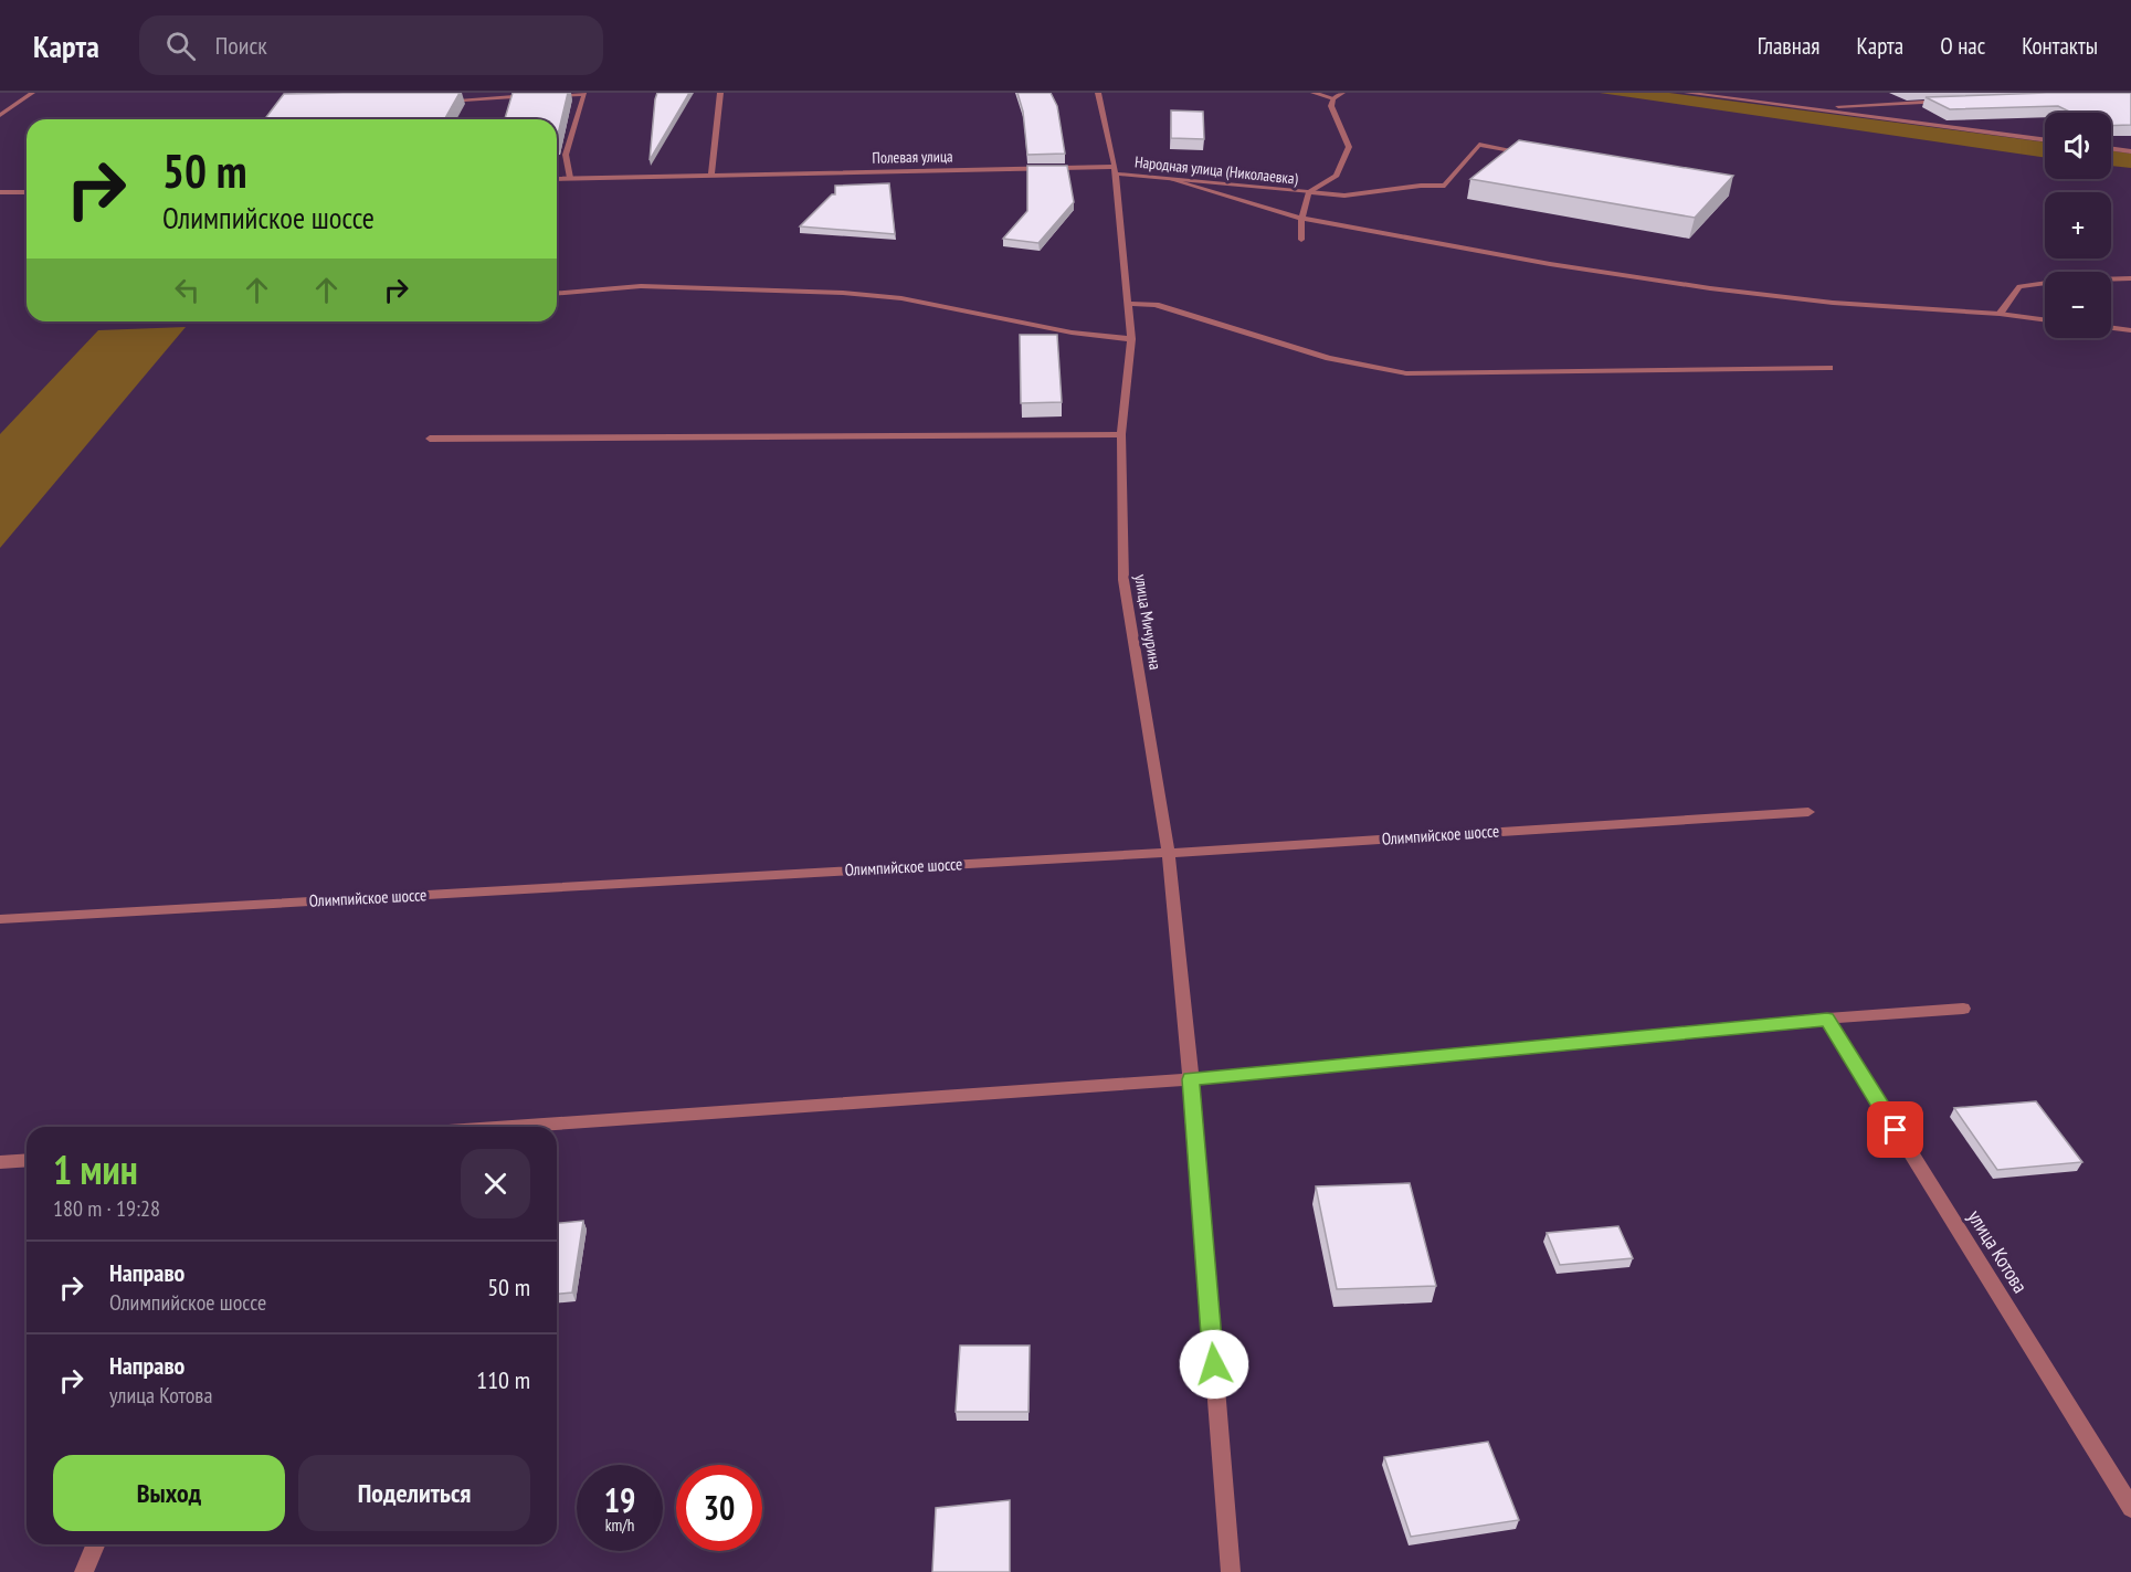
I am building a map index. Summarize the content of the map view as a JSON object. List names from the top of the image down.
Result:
{
  "streets": {
    "street": [
      "Полевая улица",
      "Народная улица (Николаевка)",
      "улица Мичурина",
      "Олимпийское шоссе",
      "улица Котова"
    ]
  },
  "crossings": [
    ["Полевая улица", "Народная улица (Николаевка)"],
    ["Полевая улица", "улица Мичурина"],
    ["Народная улица (Николаевка)", "улица Мичурина"],
    ["улица Мичурина", "Олимпийское шоссе"]
  ],
  "page": {
    "header": "Карта",
    "search": "Поиск",
    "nav": [
      "Главная",
      "Карта",
      "О нас",
      "Контакты"
    ],
    "map_buttons": ["+", "−"],
    "turn": ["50 m", "Олимпийское шоссе"],
    "heading": ["1 мин", "180 m · 19:28"],
    "list": [
      {
        "name": "Направо",
        "note": "Олимпийское шоссе",
        "value": "50 m"
      },
      {
        "name": "Направо",
        "note": "улица Котова",
        "value": "110 m"
      }
    ],
    "buttons": ["Выход", "Поделиться"],
    "speed": "19 km/h",
    "limit": "30"
  }
}
